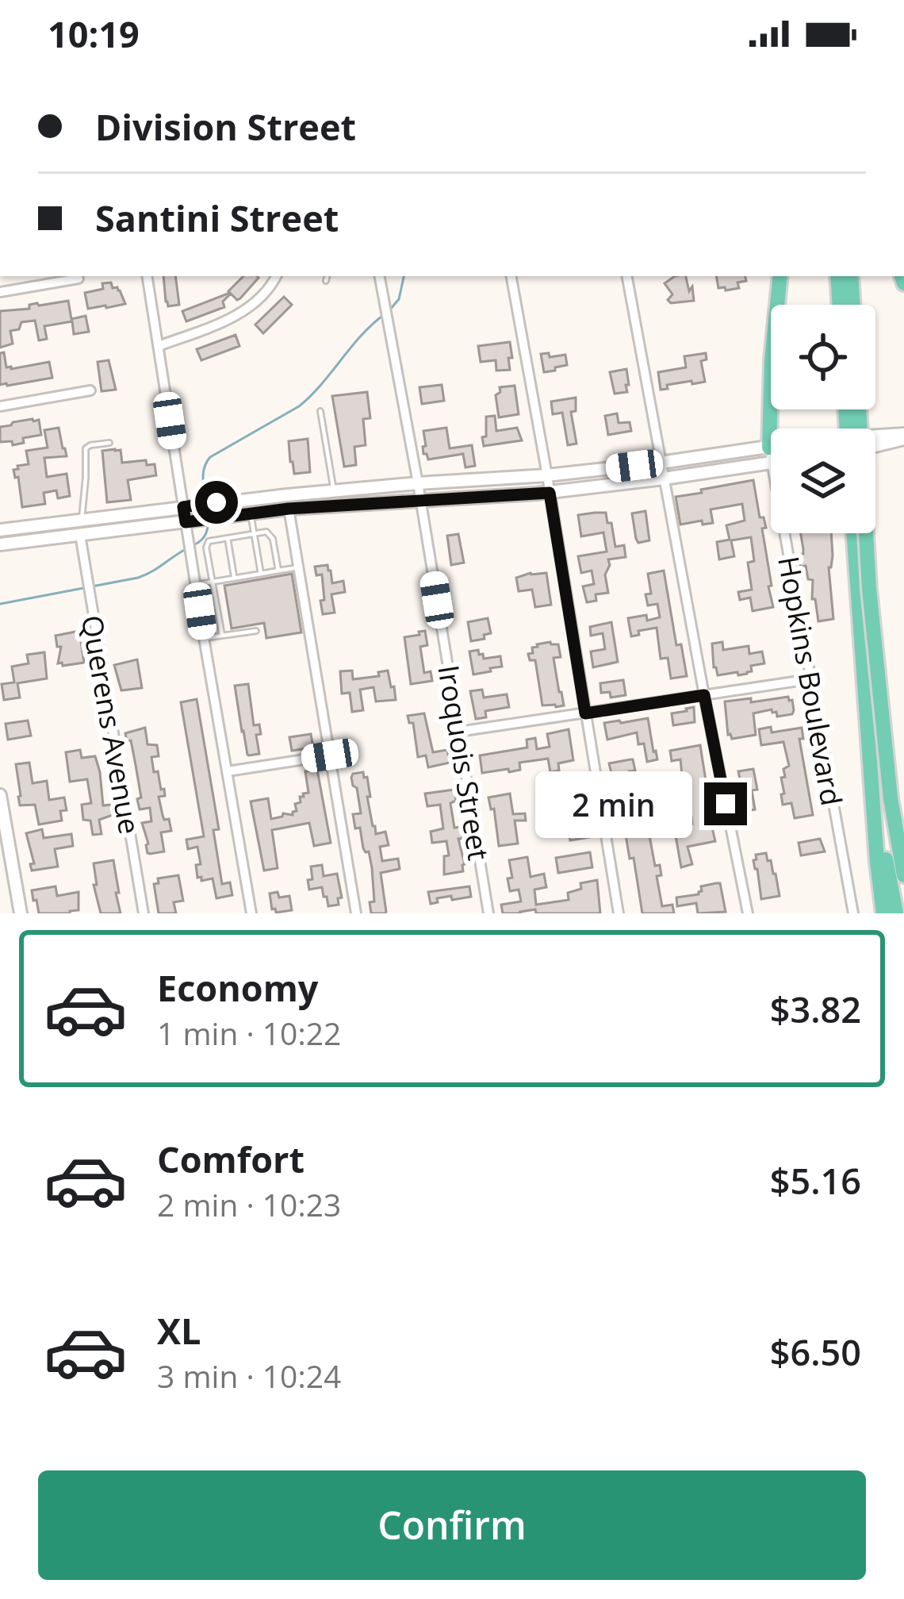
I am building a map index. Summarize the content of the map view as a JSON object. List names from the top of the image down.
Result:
{
  "streets": {
    "street": ["Hopkins Boulevard", "Querens Avenue", "Iroquois Street"]
  },
  "page": {
    "status": "10:19",
    "banner": ["Division Street", "Santini Street"],
    "bubble": "2 min",
    "list": [
      {
        "name": "Economy",
        "note": "1 min · 10:22",
        "value": "$3.82"
      },
      {
        "name": "Comfort",
        "note": "2 min · 10:23",
        "value": "$5.16"
      },
      {
        "name": "XL",
        "note": "3 min · 10:24",
        "value": "$6.50"
      }
    ],
    "buttons": "Confirm"
  }
}
